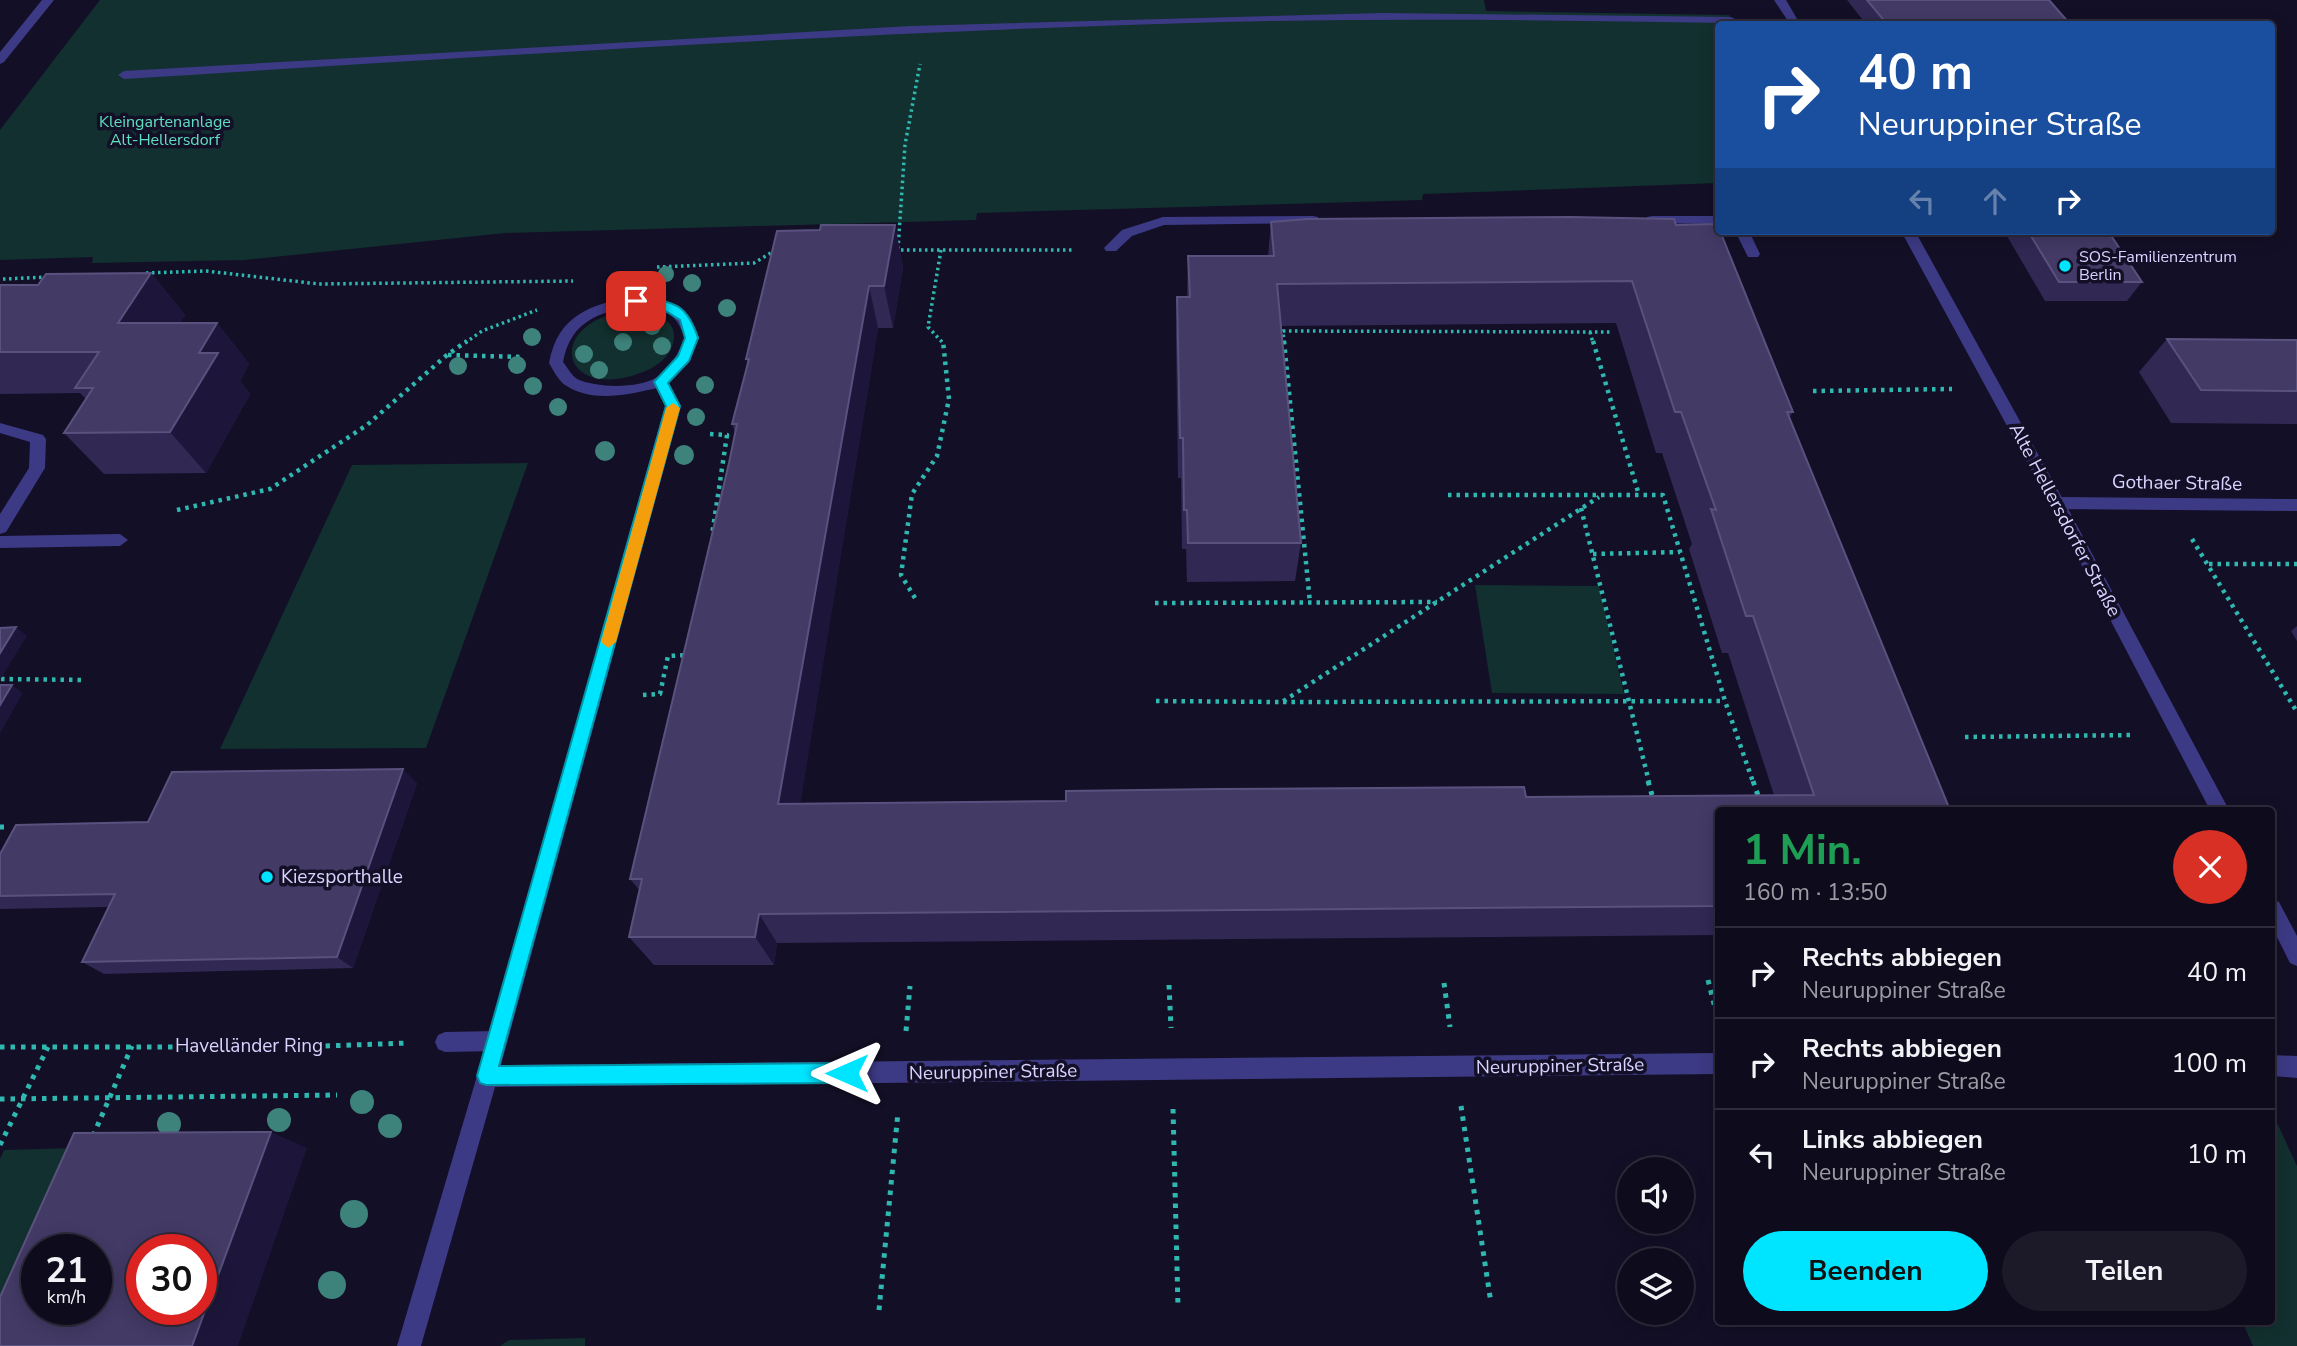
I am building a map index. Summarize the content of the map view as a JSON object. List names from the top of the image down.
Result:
{
  "streets": {
    "street": ["Gothaer Straße", "Alte Hellersdorfer Straße", "Neuruppiner Straße"],
    "path": ["Havelländer Ring"]
  },
  "crossings": [
    ["Gothaer Straße", "Alte Hellersdorfer Straße"]
  ],
  "parks": ["Kleingartenanlage Alt-Hellersdorf"],
  "places": ["SOS-Familienzentrum Berlin", "Kiezsporthalle"],
  "page": {
    "turn": ["40 m", "Neuruppiner Straße"],
    "heading": ["1 Min.", "160 m · 13:50"],
    "list": [
      {
        "name": "Rechts abbiegen",
        "note": "Neuruppiner Straße",
        "value": "40 m"
      },
      {
        "name": "Rechts abbiegen",
        "note": "Neuruppiner Straße",
        "value": "100 m"
      },
      {
        "name": "Links abbiegen",
        "note": "Neuruppiner Straße",
        "value": "10 m"
      }
    ],
    "buttons": ["Beenden", "Teilen"],
    "speed": "21 km/h",
    "limit": "30"
  }
}
